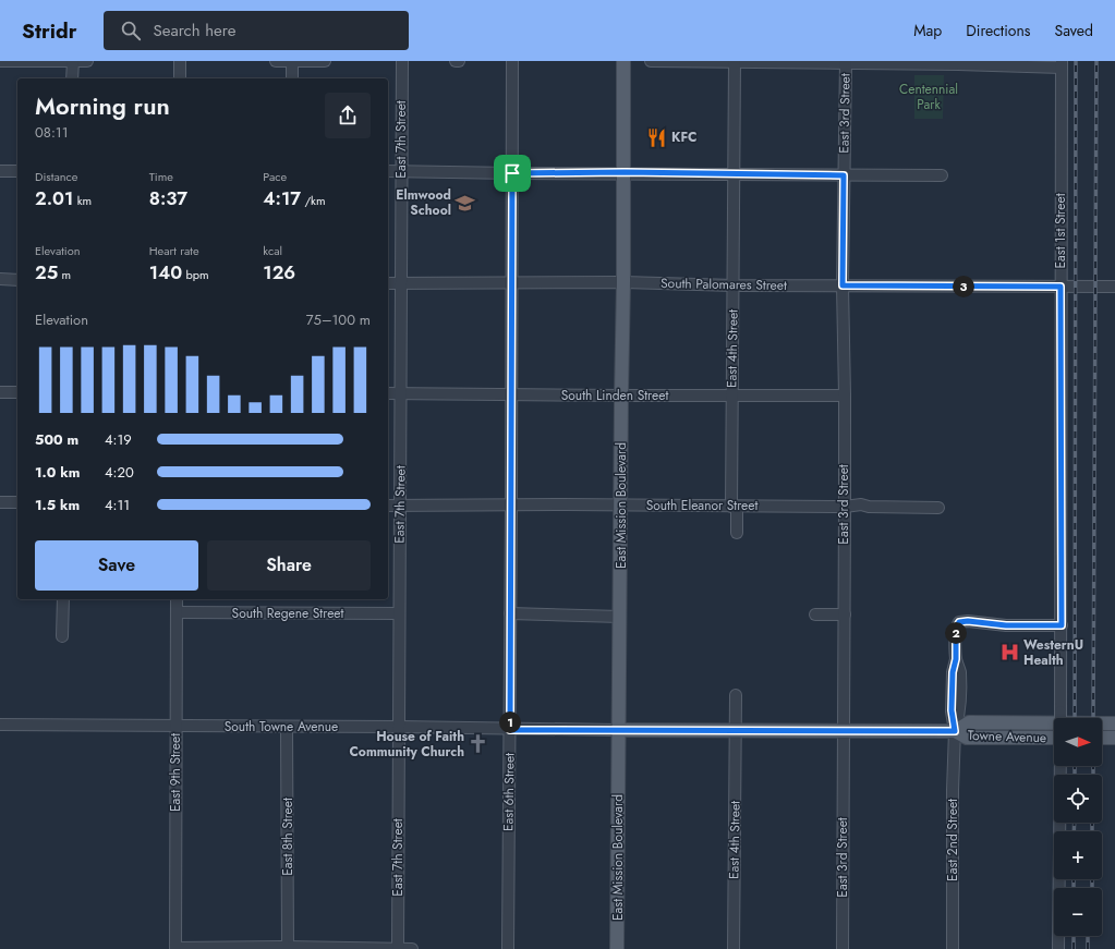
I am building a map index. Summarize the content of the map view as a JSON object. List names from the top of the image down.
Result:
{
  "streets": {
    "main road": ["East Mission Boulevard", "South Towne Avenue", "Towne Avenue"],
    "street": [
      "East 3rd Street",
      "East 7th Street",
      "East 1st Street",
      "South Palomares Street",
      "East 4th Street",
      "South Linden Street",
      "South Eleanor Street",
      "South Regene Street",
      "East 9th Street",
      "East 6th Street",
      "East 8th Street",
      "East 2nd Street"
    ]
  },
  "crossings": [
    ["East 3rd Street", "South Palomares Street"],
    ["East 3rd Street", "South Linden Street"],
    ["East 3rd Street", "South Eleanor Street"],
    ["East 3rd Street", "South Towne Avenue"],
    ["East 7th Street", "South Palomares Street"],
    ["East 7th Street", "South Linden Street"],
    ["East 7th Street", "South Eleanor Street"],
    ["East 7th Street", "South Regene Street"],
    ["East 7th Street", "South Towne Avenue"],
    ["East 1st Street", "South Palomares Street"],
    ["East 1st Street", "East 2nd Street"],
    ["South Palomares Street", "East 4th Street"],
    ["South Palomares Street", "East Mission Boulevard"],
    ["South Palomares Street", "East 6th Street"],
    ["East 4th Street", "South Linden Street"],
    ["East 4th Street", "South Eleanor Street"],
    ["East 4th Street", "South Towne Avenue"],
    ["South Linden Street", "East Mission Boulevard"],
    ["South Linden Street", "East 6th Street"],
    ["East Mission Boulevard", "South Eleanor Street"],
    ["East Mission Boulevard", "South Towne Avenue"],
    ["South Eleanor Street", "East 6th Street"],
    ["South Regene Street", "East 9th Street"],
    ["South Towne Avenue", "Towne Avenue"],
    ["South Towne Avenue", "East 9th Street"],
    ["South Towne Avenue", "East 6th Street"],
    ["South Towne Avenue", "East 8th Street"],
    ["South Towne Avenue", "East 2nd Street"],
    ["Towne Avenue", "East 2nd Street"]
  ],
  "parks": ["Centennial Park"],
  "places": {
    "restaurant": ["KFC"],
    "school or university": ["Elmwood School"],
    "hospital": ["WesternU Health"],
    "church": ["House of Faith Community Church"]
  },
  "north": "right",
  "page": {
    "header": "Stridr",
    "search": "Search here",
    "nav": ["Map", "Directions", "Saved"],
    "heading": ["Morning run", "08:11"],
    "stats": [
      ["Distance", "2.01 km"],
      ["Time", "8:37"],
      ["Pace", "4:17 /km"],
      ["Elevation", "25 m"],
      ["Heart rate", "140 bpm"],
      ["kcal", "126"]
    ],
    "pins": ["3", "2", "1"],
    "chart": ["Elevation", "75–100 m"],
    "list": [
      {
        "name": "500 m",
        "note": "4:19"
      },
      {
        "name": "1.0 km",
        "note": "4:20"
      },
      {
        "name": "1.5 km",
        "note": "4:11"
      }
    ],
    "buttons": ["Save", "Share"],
    "map_buttons": ["+", "−"]
  }
}
